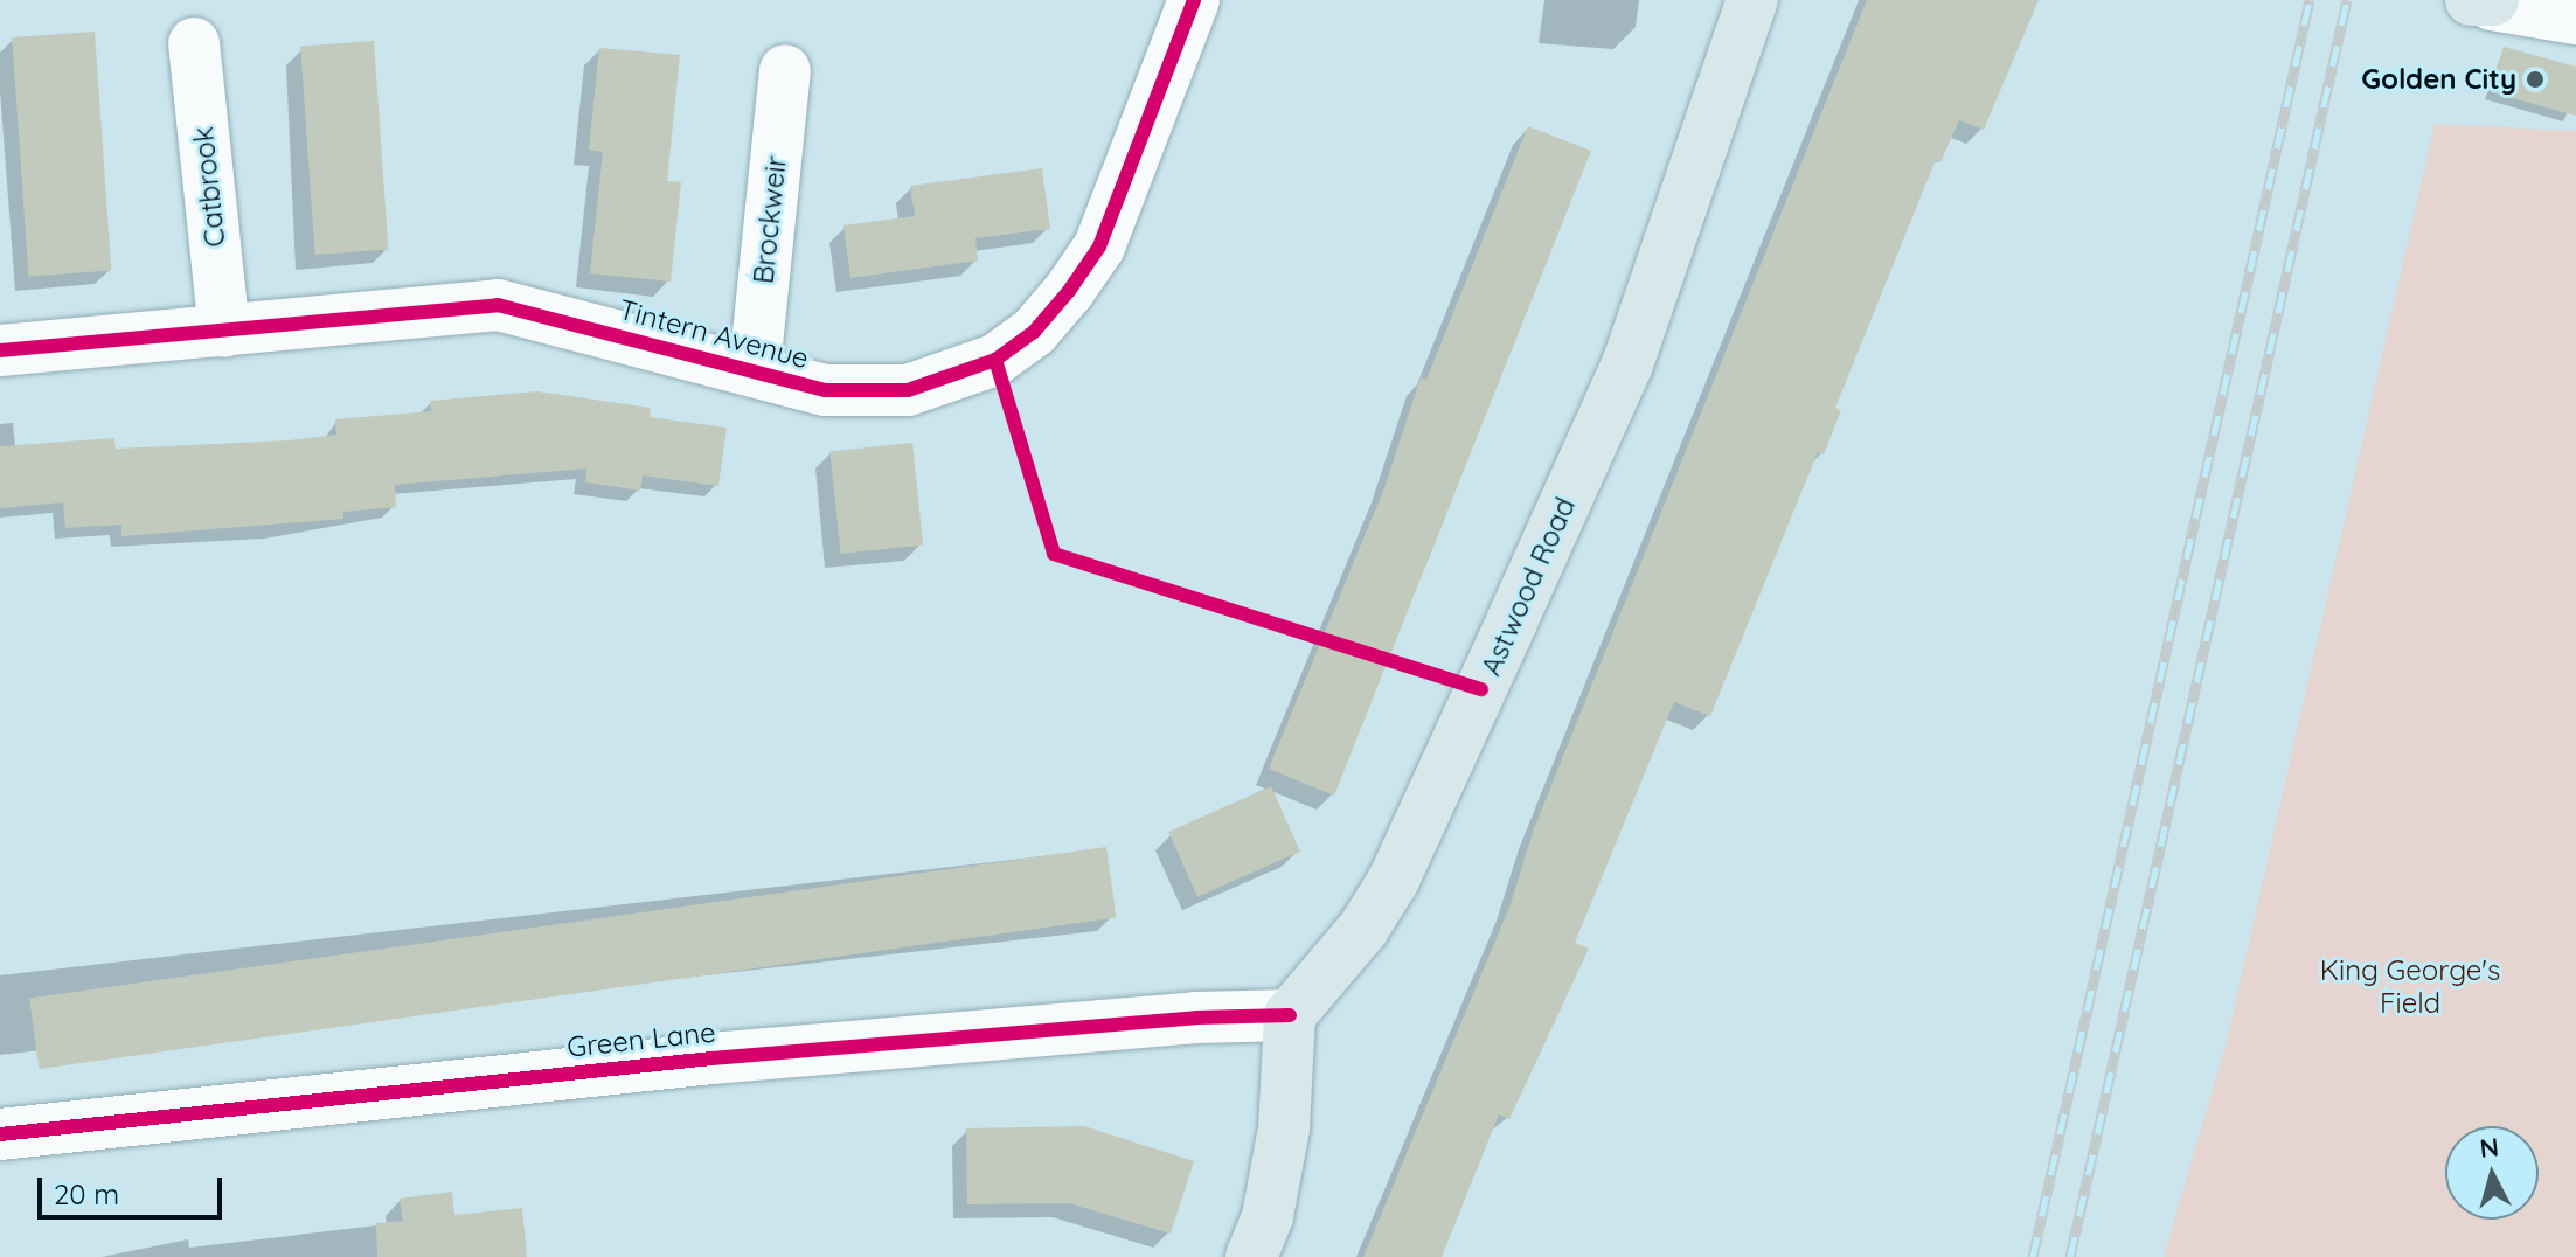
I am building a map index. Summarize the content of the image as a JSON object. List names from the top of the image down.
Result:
{
  "streets": {
    "main road": ["Astwood Road"],
    "street": [
      "Catbrook",
      "Brockweir",
      "Tintern Avenue",
      "Green Lane"
    ]
  },
  "crossings": [
    ["Catbrook", "Tintern Avenue"],
    ["Brockweir", "Tintern Avenue"],
    ["Astwood Road", "Green Lane"]
  ],
  "parks": ["King George's Field"],
  "places": ["Golden City"],
  "scale_bar": "20 m",
  "north": "top"
}
